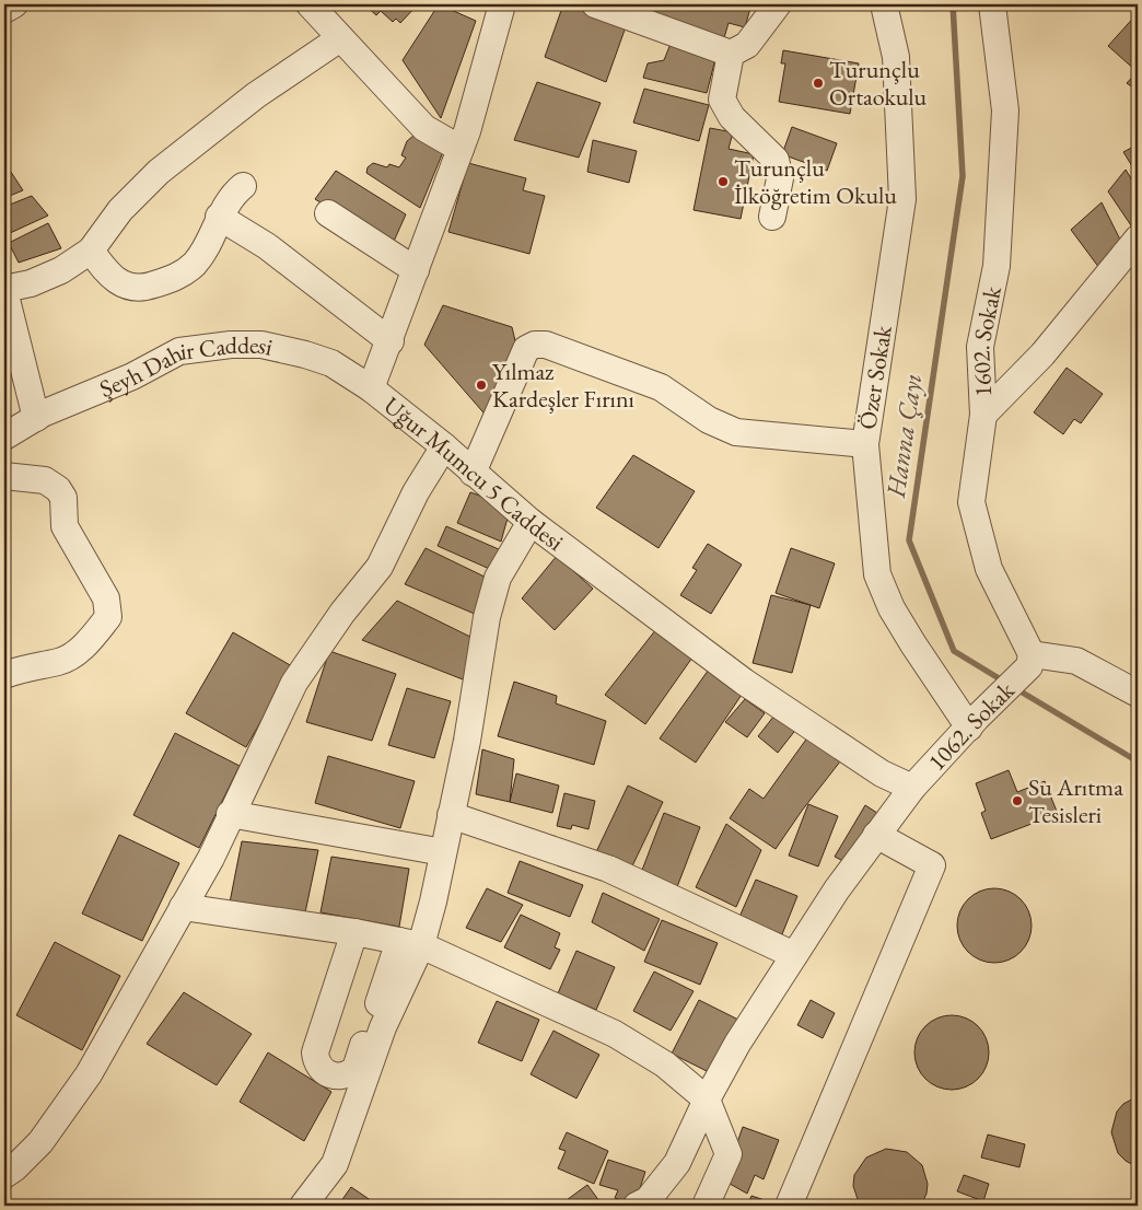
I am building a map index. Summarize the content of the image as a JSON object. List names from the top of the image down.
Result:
{
  "streets": {
    "street": [
      "1602. Sokak",
      "Şeyh Dahir Caddesi",
      "Özer Sokak",
      "Uğur Mumcu 5 Caddesi",
      "1062. Sokak"
    ]
  },
  "crossings": [
    ["1602. Sokak", "1062. Sokak"],
    ["Şeyh Dahir Caddesi", "Uğur Mumcu 5 Caddesi"],
    ["Özer Sokak", "1062. Sokak"],
    ["Uğur Mumcu 5 Caddesi", "1062. Sokak"]
  ],
  "water": ["Hanna Çayı"],
  "places": [
    "Turunçlu Ortaokulu",
    "Turunçlu İlköğretim Okulu",
    "Yılmaz Kardeşler Fırını",
    "Su Arıtma Tesisleri"
  ]
}
